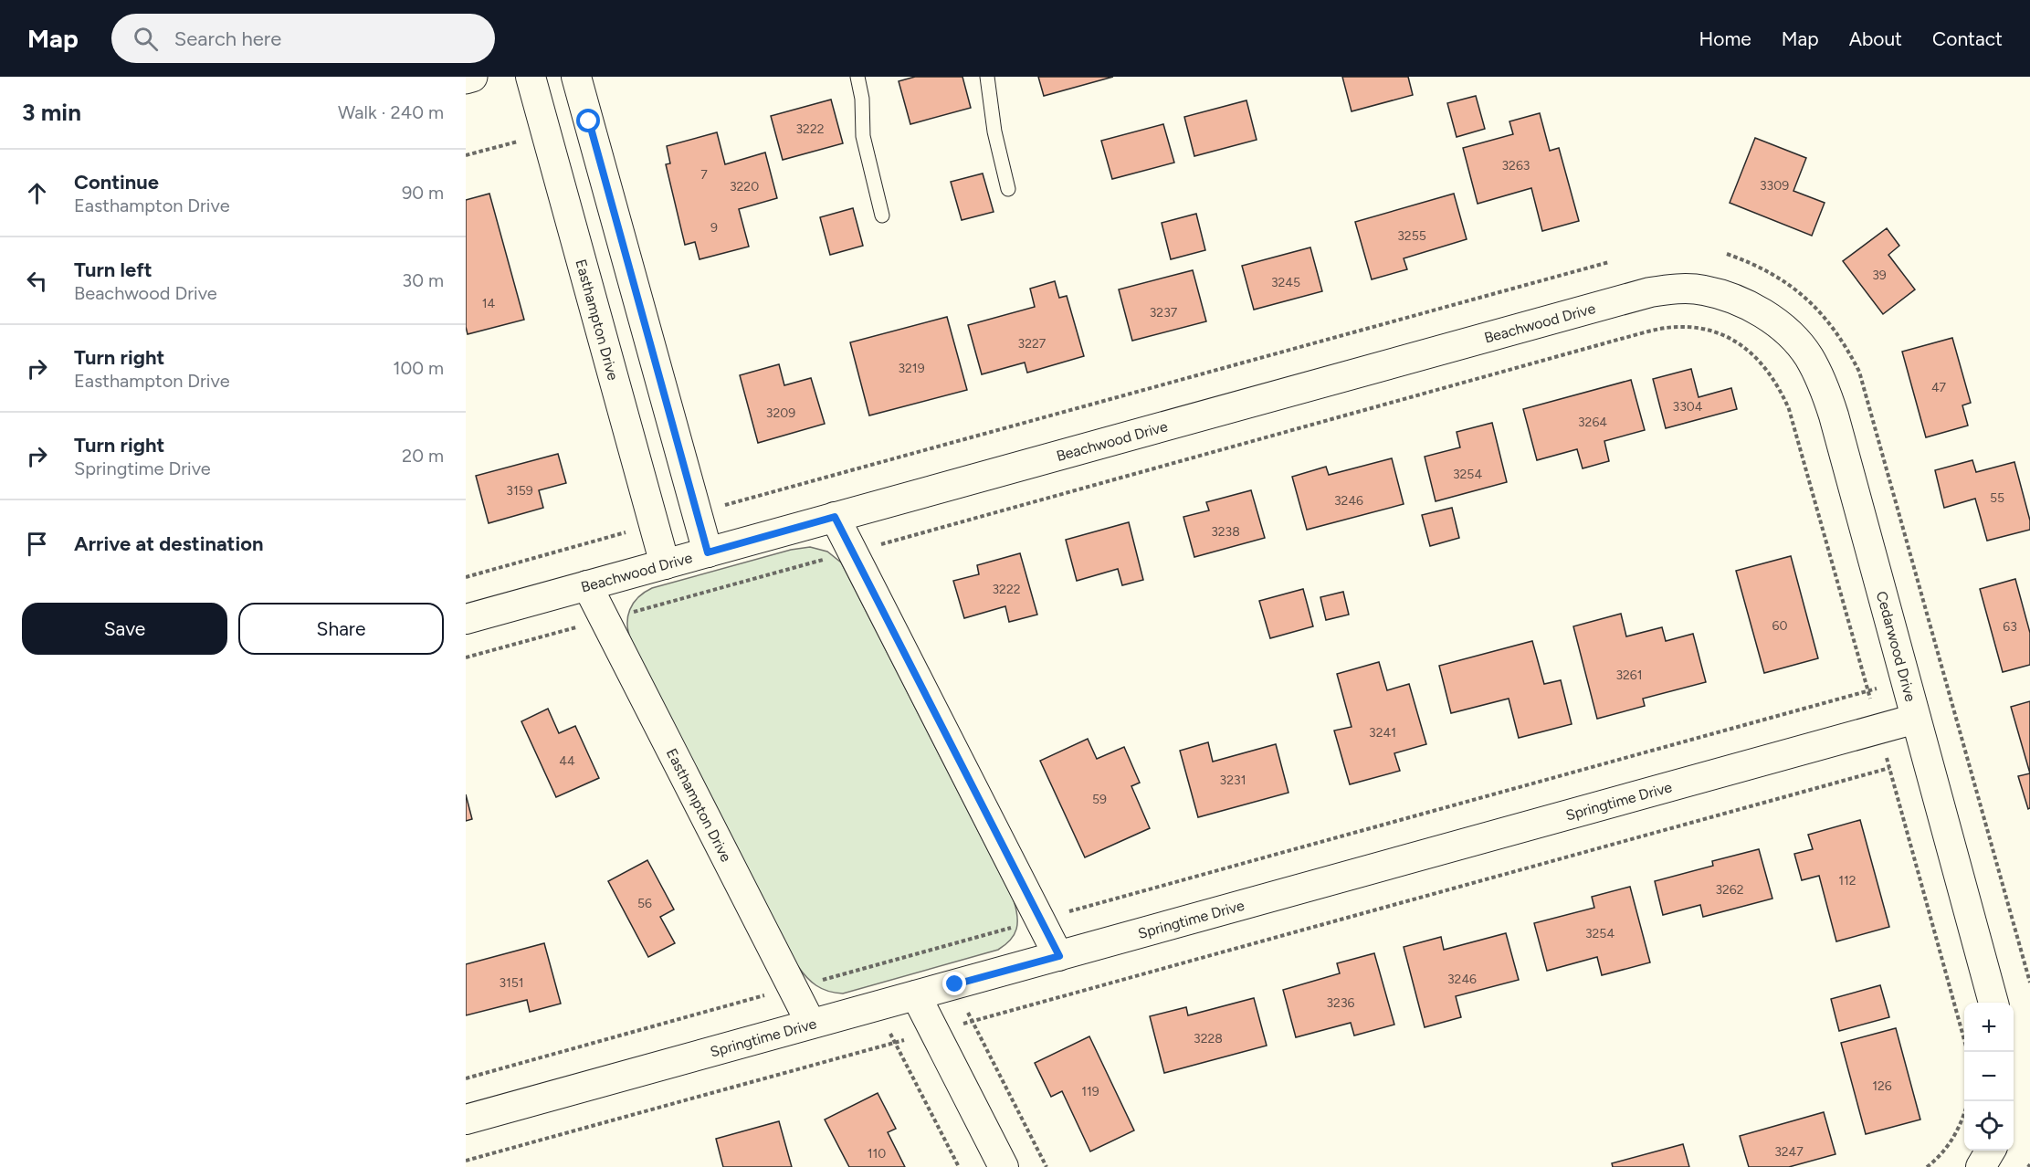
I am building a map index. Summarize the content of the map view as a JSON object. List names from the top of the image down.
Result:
{
  "streets": {
    "street": [
      "Easthampton Drive",
      "Beachwood Drive",
      "Cedarwood Drive",
      "Springtime Drive"
    ]
  },
  "crossings": [
    ["Easthampton Drive", "Beachwood Drive"],
    ["Easthampton Drive", "Springtime Drive"],
    ["Beachwood Drive", "Cedarwood Drive"],
    ["Cedarwood Drive", "Springtime Drive"]
  ],
  "house_numbers": [
    "3222",
    "3263",
    "7",
    "3309",
    "3220",
    "9",
    "3255",
    "39",
    "3245",
    "14",
    "3237",
    "3227",
    "3219",
    "47",
    "3304",
    "3209",
    "3264",
    "3254",
    "3159",
    "55",
    "3246",
    "3238",
    "3222",
    "60",
    "63",
    "3261",
    "3241",
    "44",
    "3231",
    "59",
    "112",
    "3262",
    "56",
    "3254",
    "3246",
    "3151",
    "3236",
    "3228",
    "126",
    "119",
    "3247",
    "110"
  ],
  "page": {
    "header": "Map",
    "search": "Search here",
    "nav": [
      "Home",
      "Map",
      "About",
      "Contact"
    ],
    "heading": ["3 min", "Walk · 240 m"],
    "list": [
      ["Continue", "Easthampton Drive", "90 m"],
      ["Turn left", "Beachwood Drive", "30 m"],
      ["Turn right", "Easthampton Drive", "100 m"],
      ["Turn right", "Springtime Drive", "20 m"],
      "Arrive at destination"
    ],
    "buttons": ["Save", "Share"],
    "map_buttons": ["+", "−"]
  }
}
